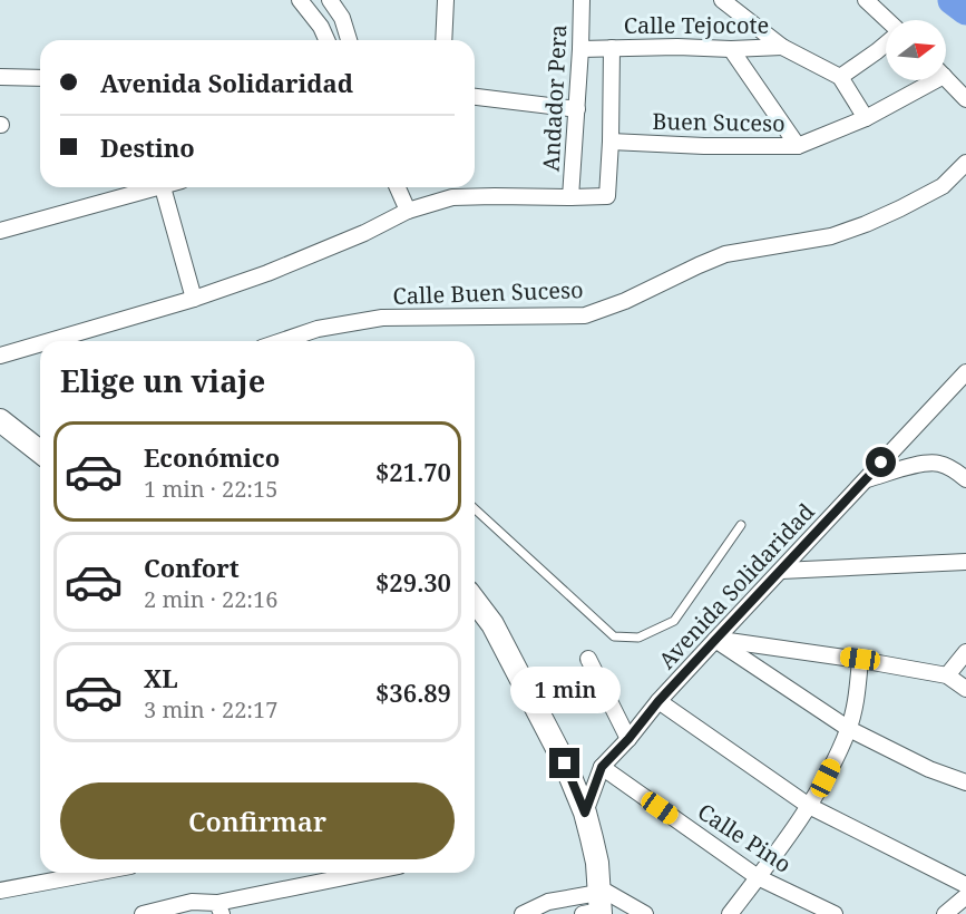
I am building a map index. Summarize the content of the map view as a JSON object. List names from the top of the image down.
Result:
{
  "streets": {
    "street": [
      "Calle Tejocote",
      "Andador Pera",
      "Buen Suceso",
      "Calle Buen Suceso",
      "Avenida Solidaridad",
      "Calle Pino"
    ]
  },
  "crossings": [
    ["Calle Tejocote", "Andador Pera"],
    ["Calle Tejocote", "Buen Suceso"],
    ["Avenida Solidaridad", "Calle Pino"]
  ],
  "north": "right",
  "page": {
    "banner": ["Avenida Solidaridad", "Destino"],
    "heading": "Elige un viaje",
    "list": [
      {
        "name": "Económico",
        "note": "1 min · 22:15",
        "value": "$21.70"
      },
      {
        "name": "Confort",
        "note": "2 min · 22:16",
        "value": "$29.30"
      },
      {
        "name": "XL",
        "note": "3 min · 22:17",
        "value": "$36.89"
      }
    ],
    "bubble": "1 min",
    "buttons": "Confirmar"
  }
}
